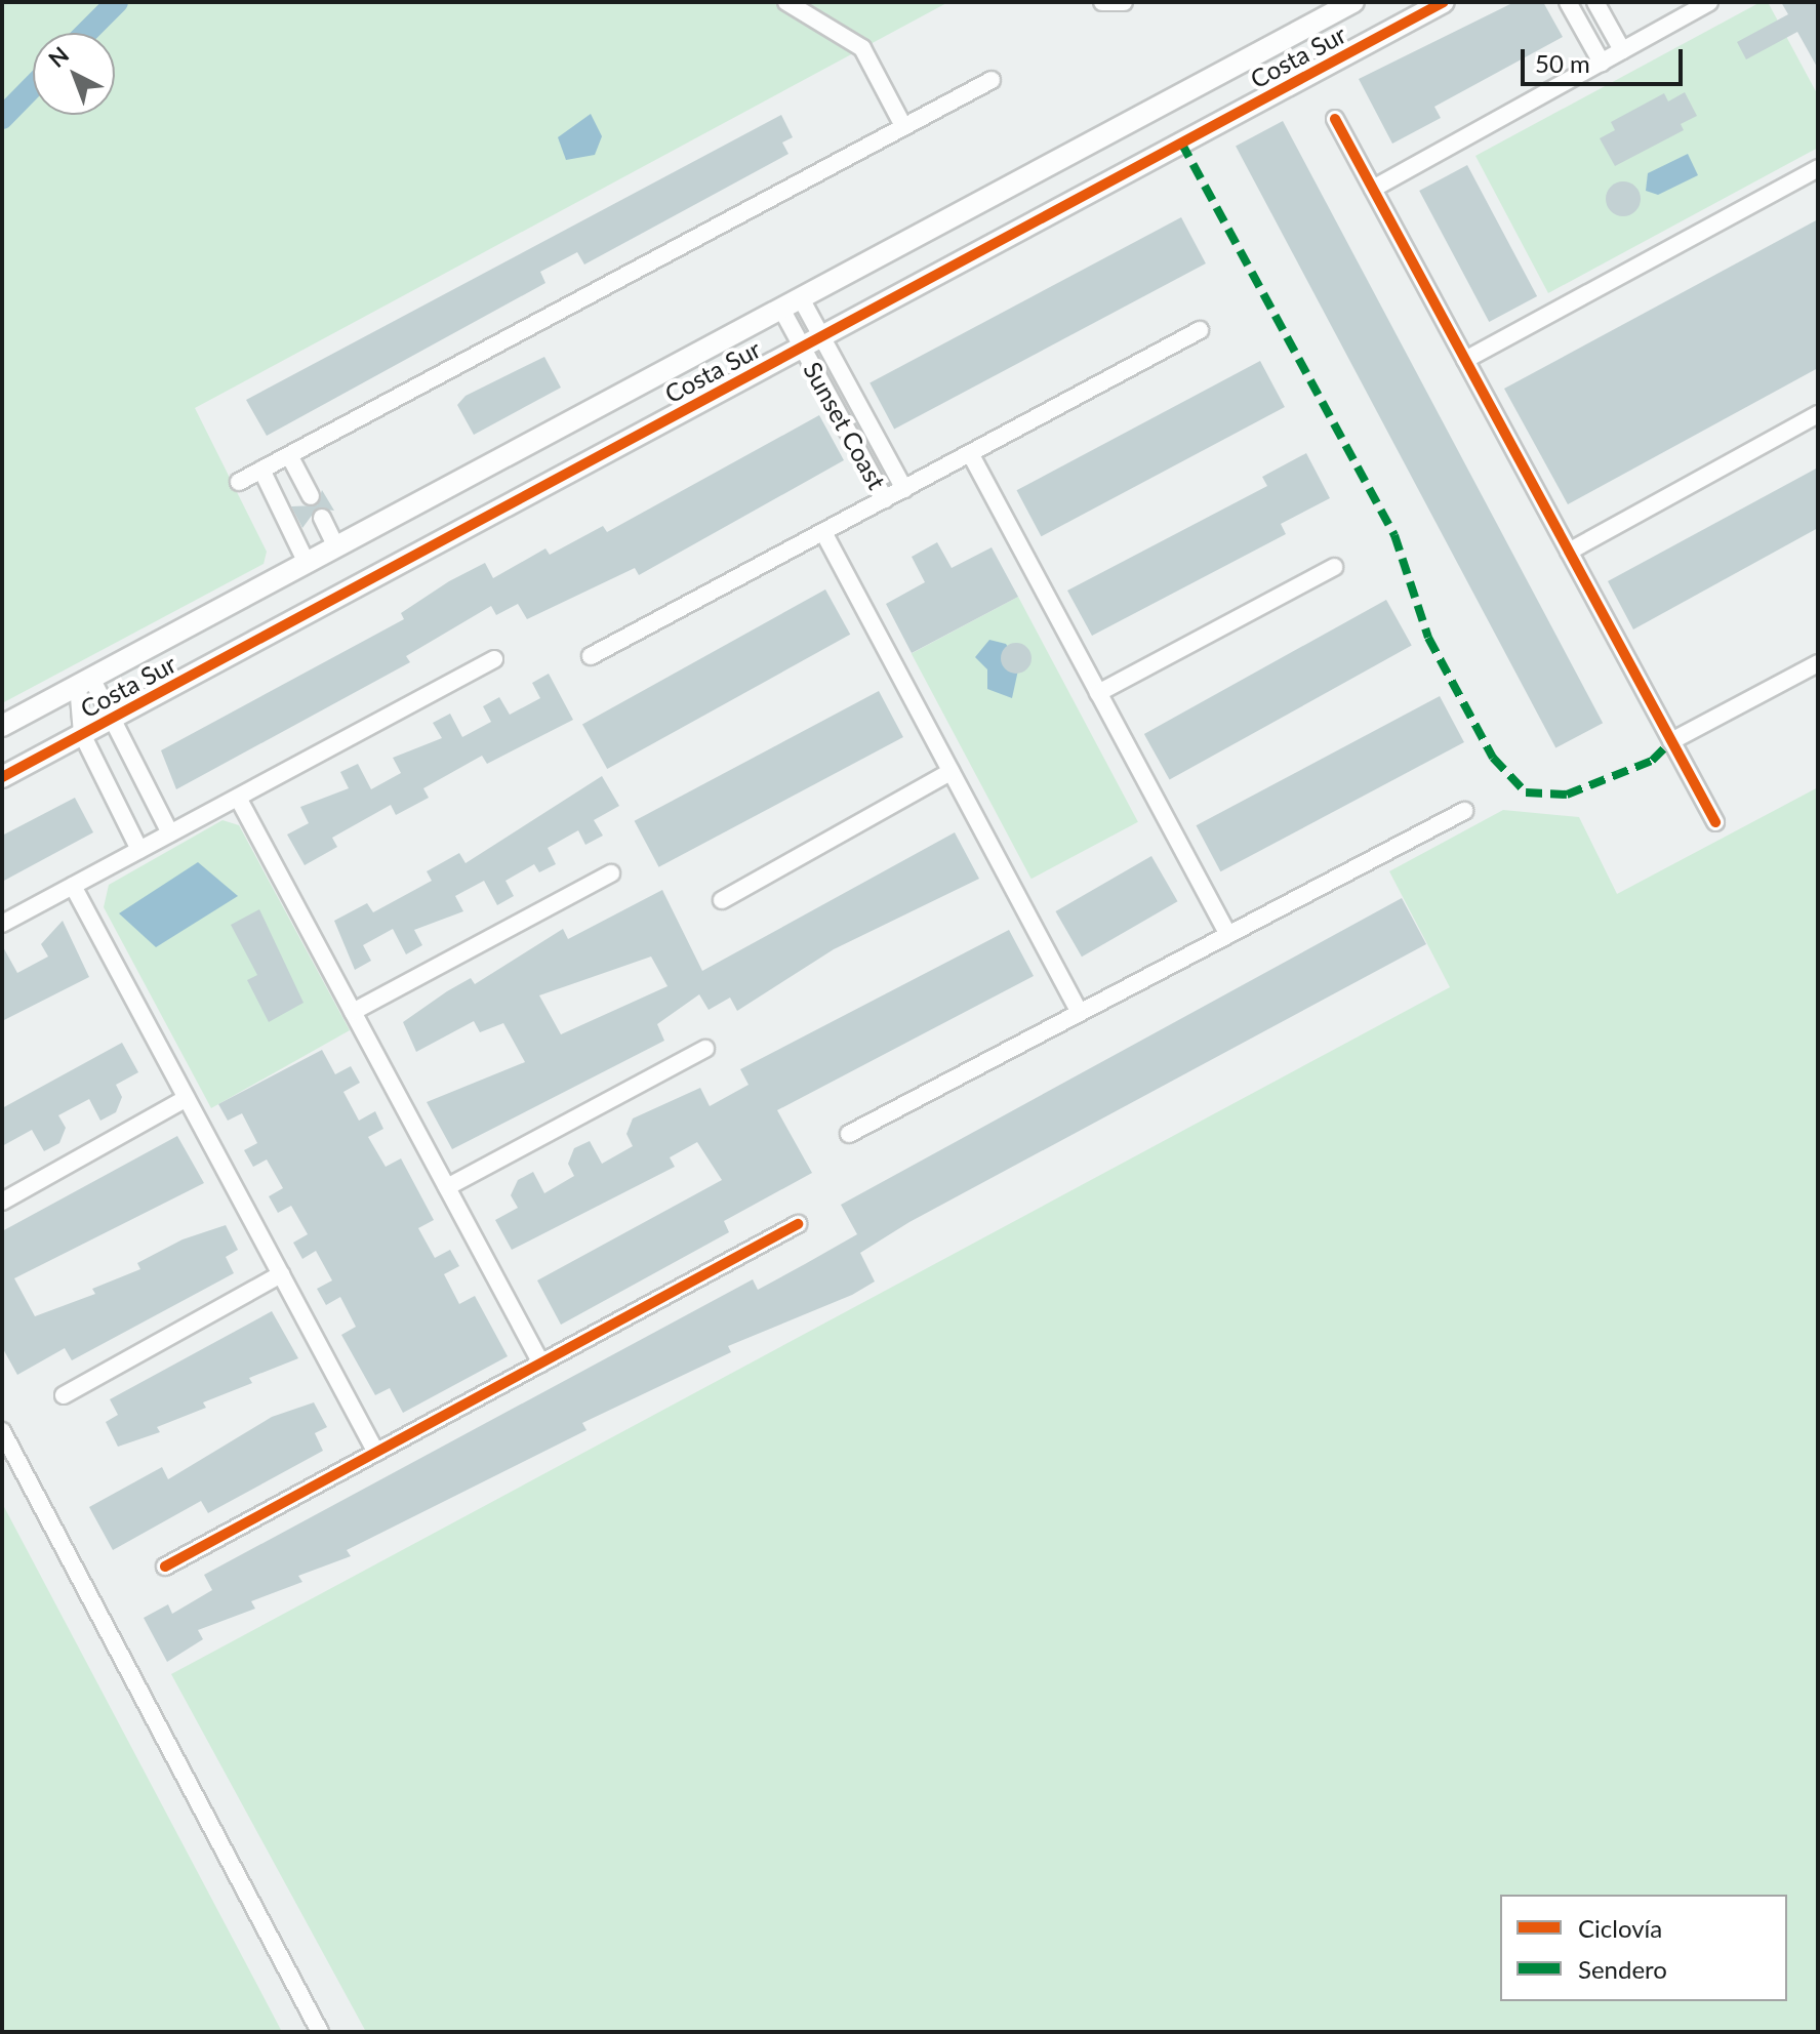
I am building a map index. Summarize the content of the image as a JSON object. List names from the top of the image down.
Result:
{
  "streets": {
    "street": ["Costa Sur", "Sunset Coast"]
  },
  "crossings": [
    ["Costa Sur", "Sunset Coast"]
  ],
  "legend": ["Ciclovía", "Sendero"],
  "scale_bar": "50 m",
  "north": "top left"
}
